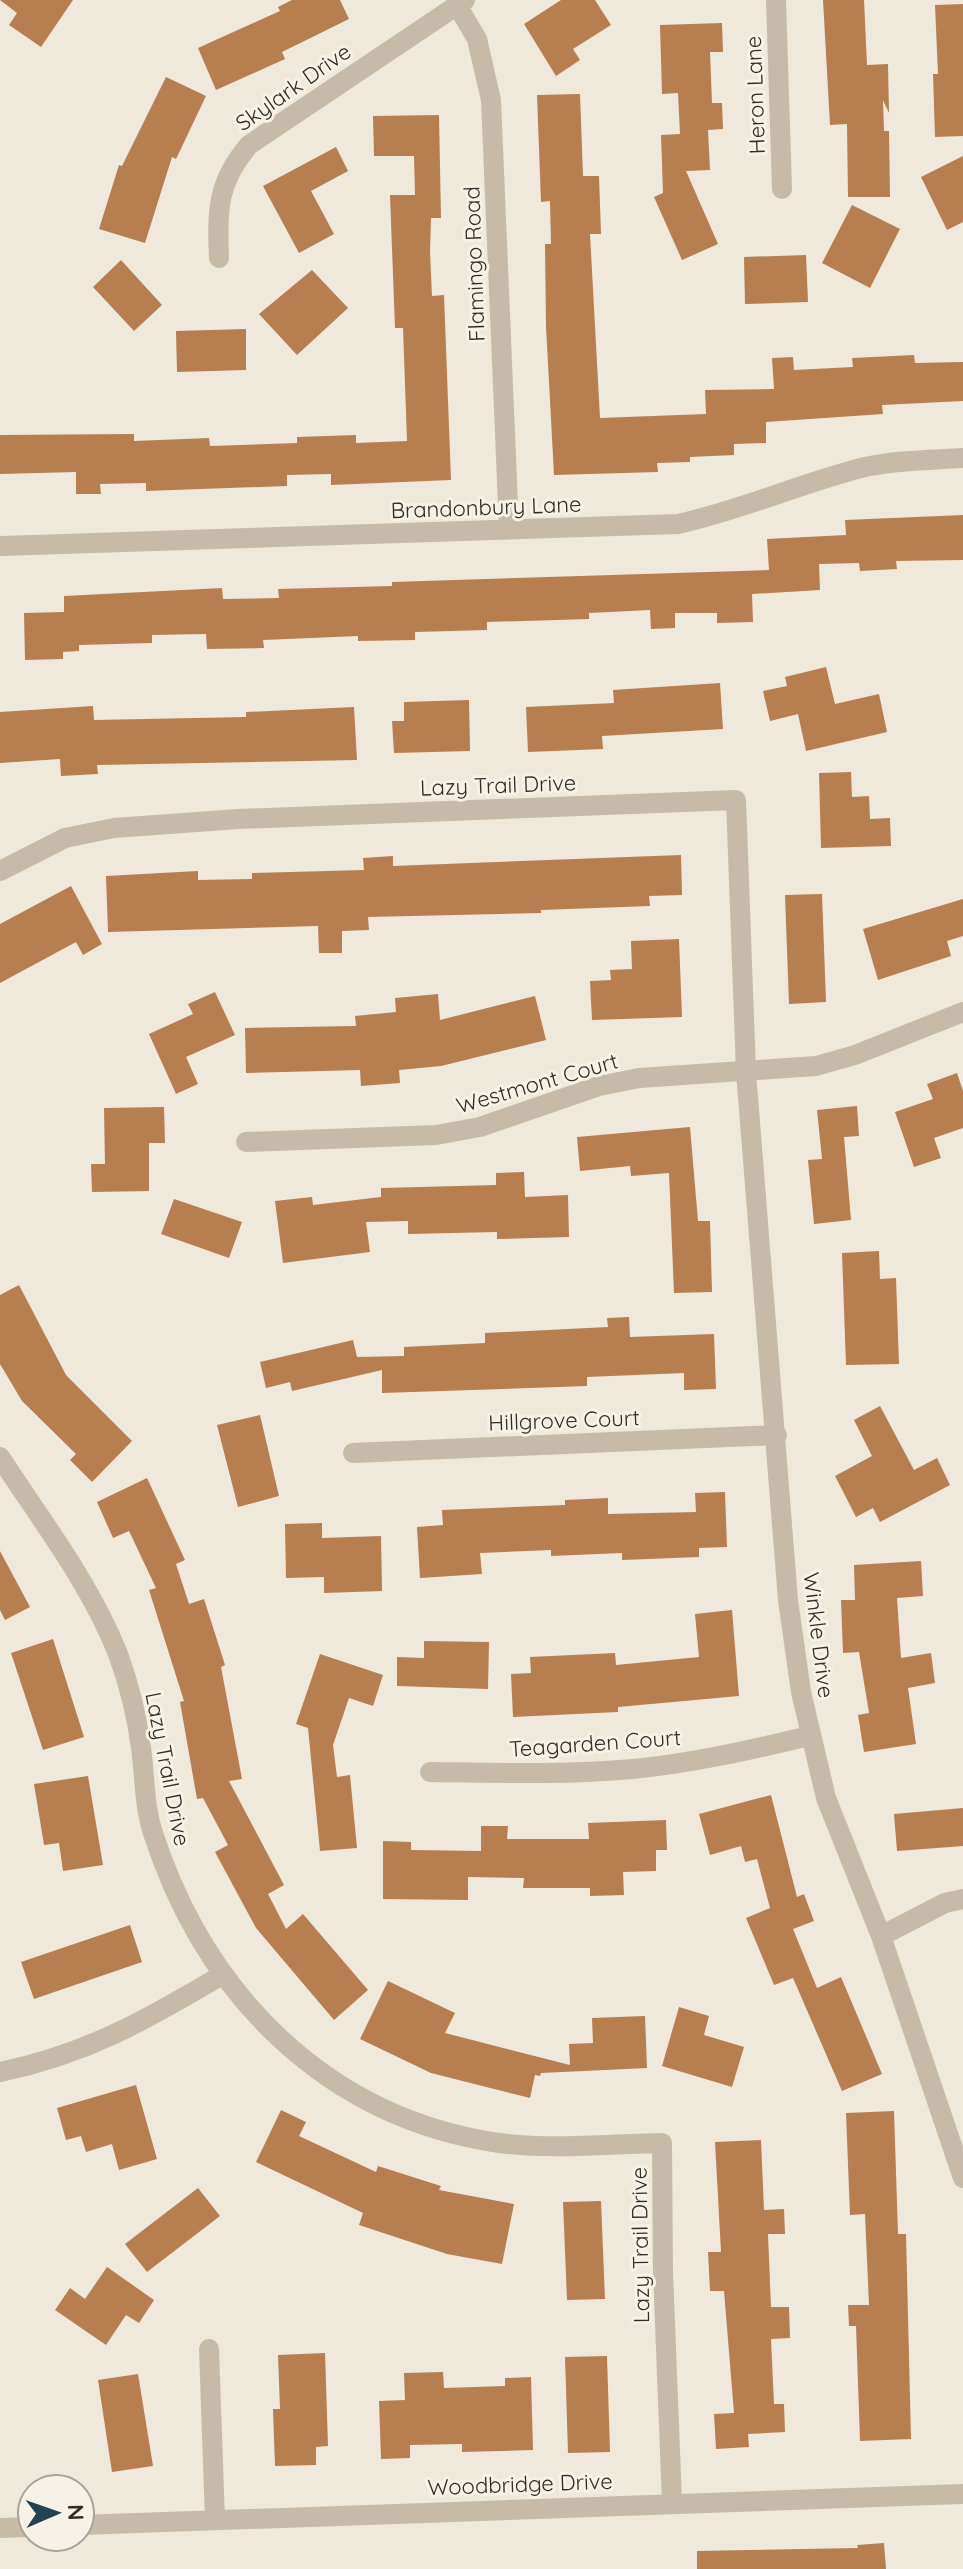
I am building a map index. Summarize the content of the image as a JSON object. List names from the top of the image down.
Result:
{
  "streets": {
    "street": [
      "Skylark Drive",
      "Heron Lane",
      "Flamingo Road",
      "Brandonbury Lane",
      "Lazy Trail Drive",
      "Westmont Court",
      "Hillgrove Court",
      "Winkle Drive",
      "Teagarden Court",
      "Woodbridge Drive"
    ]
  },
  "crossings": [
    ["Skylark Drive", "Flamingo Road"],
    ["Flamingo Road", "Brandonbury Lane"],
    ["Lazy Trail Drive", "Westmont Court"],
    ["Lazy Trail Drive", "Winkle Drive"],
    ["Lazy Trail Drive", "Woodbridge Drive"],
    ["Westmont Court", "Winkle Drive"],
    ["Hillgrove Court", "Winkle Drive"],
    ["Winkle Drive", "Teagarden Court"]
  ],
  "north": "right"
}
